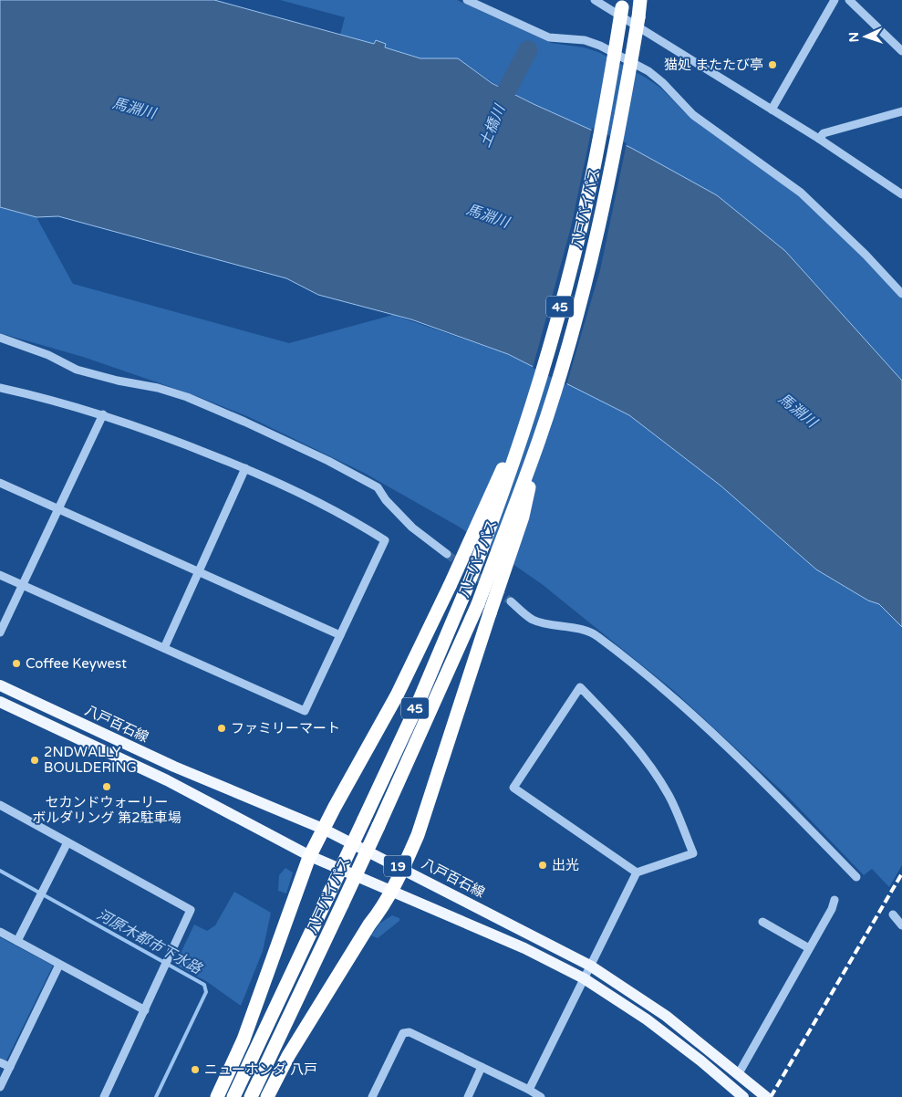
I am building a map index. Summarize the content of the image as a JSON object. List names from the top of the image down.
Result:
{
  "streets": {
    "highway": ["八戸バイパス", "45"],
    "main road": ["八戸百石線", "19"]
  },
  "water": ["馬淵川", "土橋川", "河原木都市下水路"],
  "places": [
    "猫処 またたび亭",
    "Coffee Keywest",
    "ファミリーマート",
    "2NDWALLY BOULDERING",
    "セカンドウォーリー ボルダリング 第2駐車場",
    "出光",
    "ニューホンダ 八戸"
  ],
  "north": "left"
}
